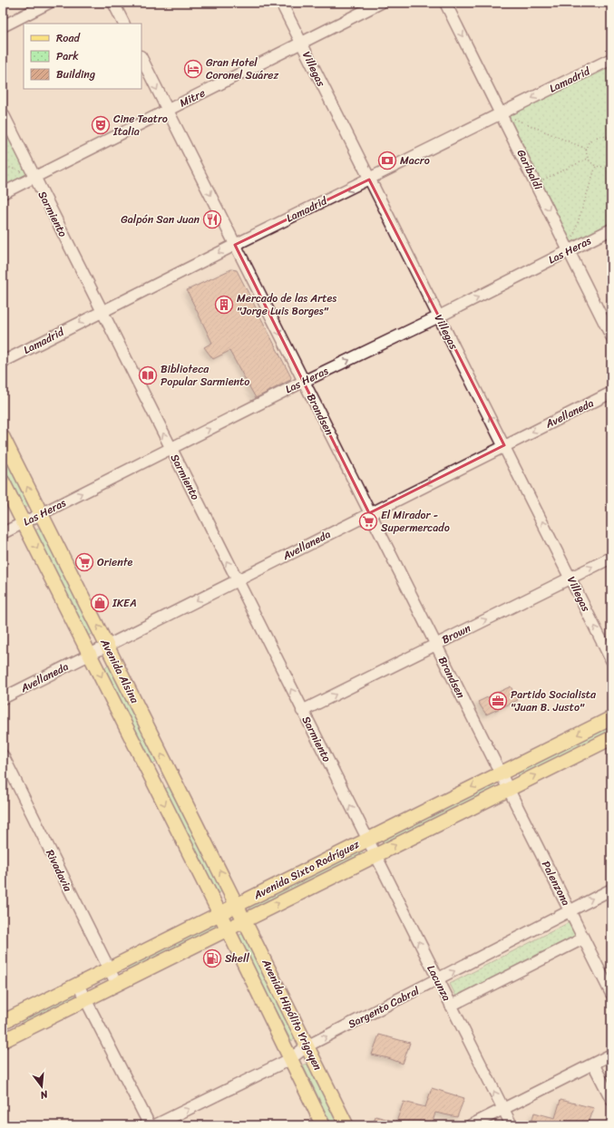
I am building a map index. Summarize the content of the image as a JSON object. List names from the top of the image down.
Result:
{
  "streets": {
    "main road": ["Avenida Alsina", "Avenida Sixto Rodríguez", "Avenida Hipólito Yrigoyen"],
    "street": [
      "Villegas",
      "Lamadrid",
      "Mitre",
      "Garibaldi",
      "Sarmiento",
      "Las Heras",
      "Avellaneda",
      "Brandsen",
      "Brown",
      "Rivadavia",
      "Palenzona",
      "Lacunza",
      "Sargento Cabral"
    ]
  },
  "crossings": [
    ["Villegas", "Lamadrid"],
    ["Villegas", "Mitre"],
    ["Villegas", "Las Heras"],
    ["Villegas", "Avellaneda"],
    ["Villegas", "Brown"],
    ["Lamadrid", "Garibaldi"],
    ["Lamadrid", "Sarmiento"],
    ["Lamadrid", "Brandsen"],
    ["Mitre", "Sarmiento"],
    ["Mitre", "Brandsen"],
    ["Garibaldi", "Las Heras"],
    ["Sarmiento", "Las Heras"],
    ["Sarmiento", "Avellaneda"],
    ["Sarmiento", "Brown"],
    ["Sarmiento", "Avenida Sixto Rodríguez"],
    ["Sarmiento", "Lacunza"],
    ["Las Heras", "Brandsen"],
    ["Las Heras", "Avenida Alsina"],
    ["Avellaneda", "Brandsen"],
    ["Avellaneda", "Avenida Alsina"],
    ["Brandsen", "Brown"],
    ["Brandsen", "Avenida Sixto Rodríguez"],
    ["Brandsen", "Palenzona"],
    ["Avenida Alsina", "Avenida Sixto Rodríguez"],
    ["Avenida Alsina", "Avenida Hipólito Yrigoyen"],
    ["Avenida Sixto Rodríguez", "Rivadavia"],
    ["Avenida Sixto Rodríguez", "Palenzona"],
    ["Avenida Sixto Rodríguez", "Lacunza"],
    ["Avenida Sixto Rodríguez", "Avenida Hipólito Yrigoyen"],
    ["Palenzona", "Sargento Cabral"],
    ["Lacunza", "Sargento Cabral"],
    ["Sargento Cabral", "Avenida Hipólito Yrigoyen"]
  ],
  "one_way": [
    "Villegas",
    "Lamadrid",
    "Garibaldi",
    "Sarmiento",
    "Las Heras",
    "Avellaneda",
    "Brandsen",
    "Brown",
    "Lacunza"
  ],
  "places": {
    "hotel": ["Gran Hotel Coronel Suárez"],
    "theatre": ["Cine Teatro Italia"],
    "bank": ["Macro"],
    "restaurant": ["Galpón San Juan"],
    "building": ["Mercado de las Artes \"Jorge Luis Borges\""],
    "library": ["Biblioteca Popular Sarmiento"],
    "supermarket": ["El Mirador - Supermercado", "Oriente"],
    "shop": ["IKEA"],
    "office": ["Partido Socialista \"Juan B. Justo\""],
    "fuel station": ["Shell"]
  },
  "legend": ["Road", "Park", "Building"],
  "north": "bottom"
}
